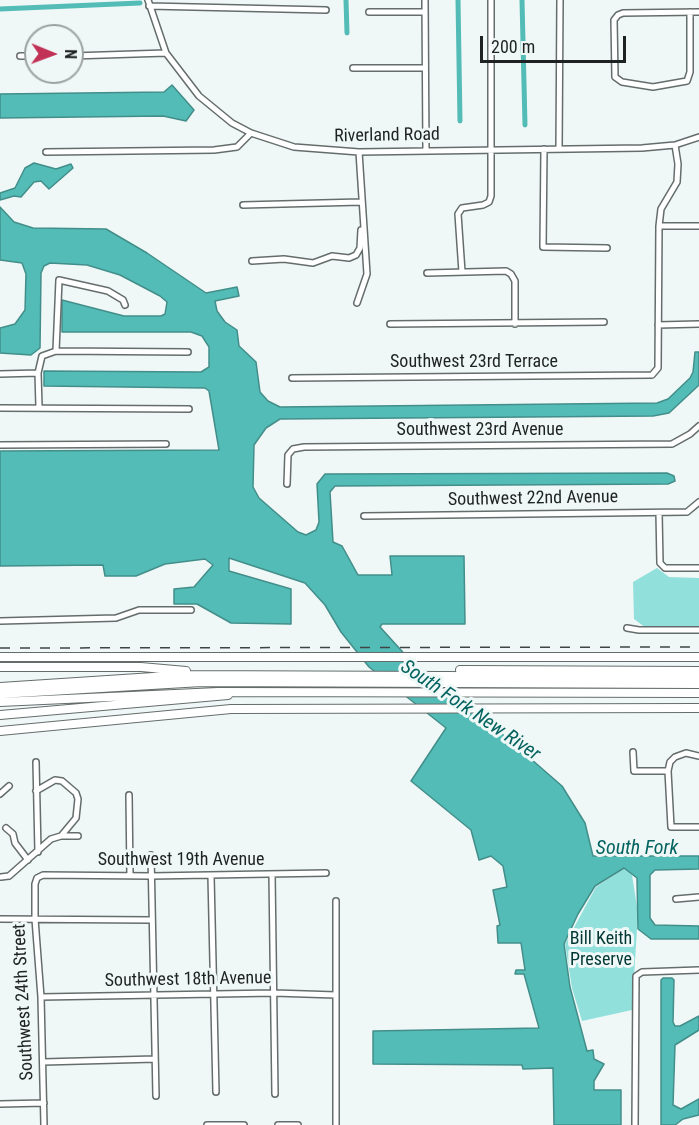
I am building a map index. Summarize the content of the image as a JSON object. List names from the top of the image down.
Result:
{
  "streets": {
    "street": [
      "Riverland Road",
      "Southwest 23rd Terrace",
      "Southwest 23rd Avenue",
      "Southwest 22nd Avenue",
      "Southwest 19th Avenue",
      "Southwest 18th Avenue",
      "Southwest 24th Street"
    ]
  },
  "crossings": [
    ["Southwest 19th Avenue", "Southwest 24th Street"],
    ["Southwest 18th Avenue", "Southwest 24th Street"]
  ],
  "water": ["South Fork New River", "South Fork"],
  "parks": ["Bill Keith Preserve"],
  "scale_bar": "200 m",
  "north": "right"
}
